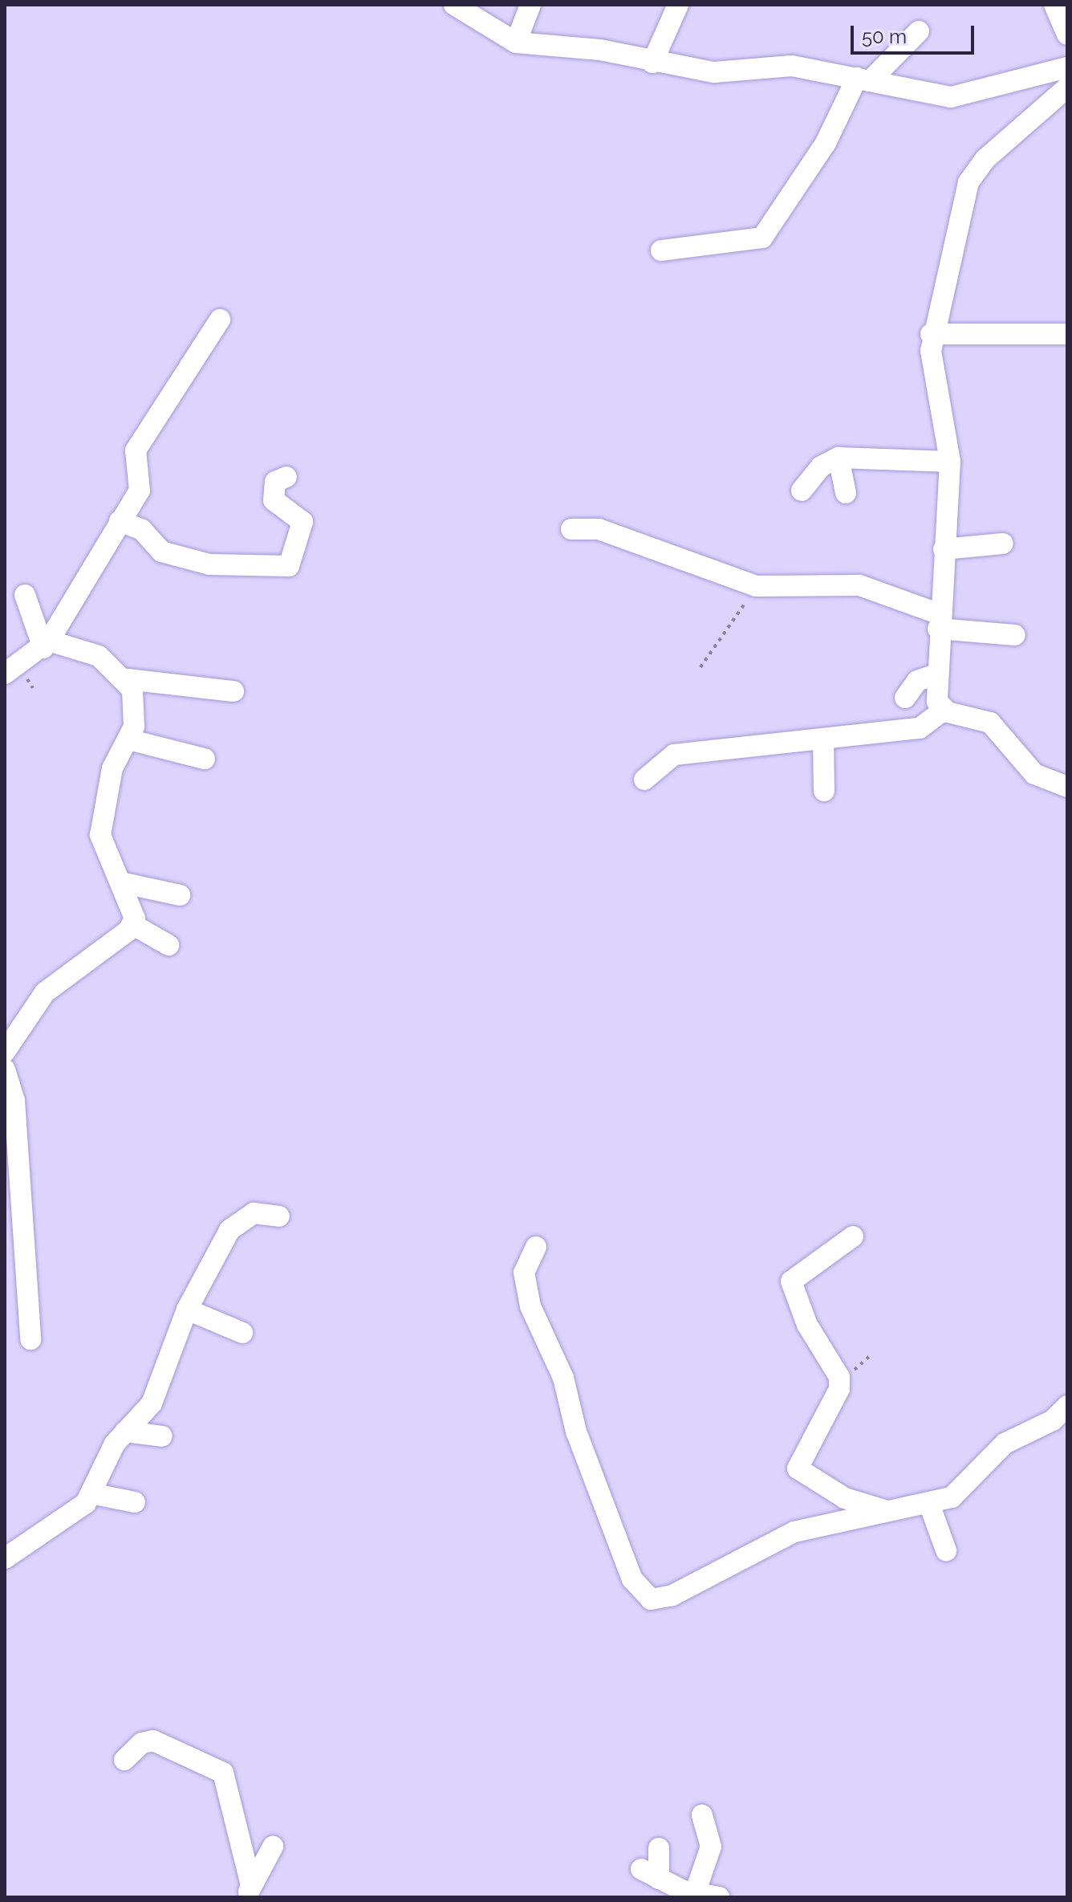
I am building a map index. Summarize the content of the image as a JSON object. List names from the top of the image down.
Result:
{
  "scale_bar": "50 m"
}
